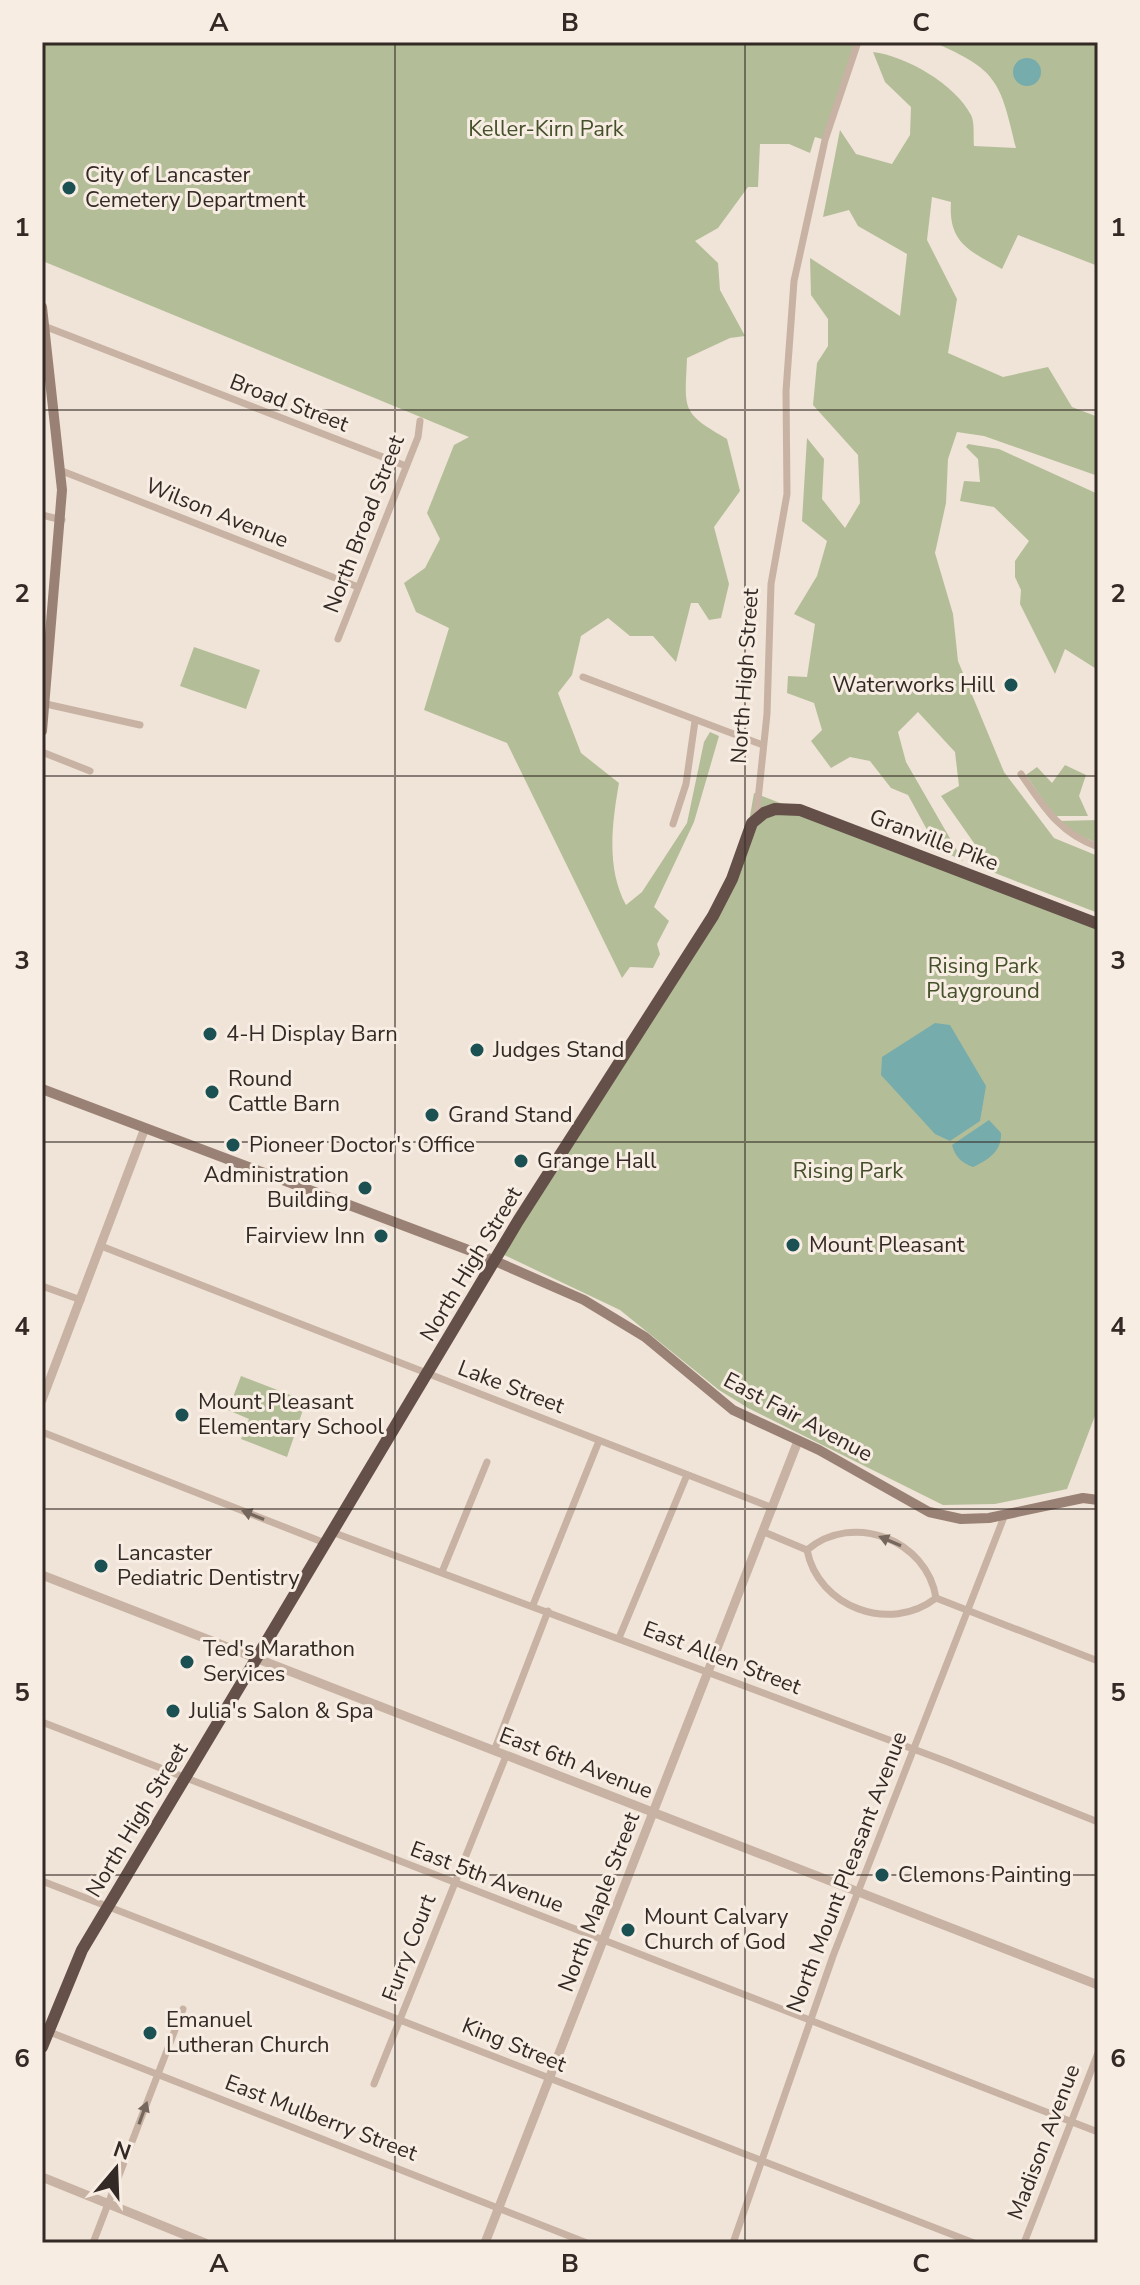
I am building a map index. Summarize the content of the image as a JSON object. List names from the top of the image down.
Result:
{
  "streets": {
    "highway": ["North High Street", "Granville Pike"],
    "main road": ["East Fair Avenue"],
    "street": [
      "Broad Street",
      "Wilson Avenue",
      "North Broad Street",
      "Lake Street",
      "East Allen Street",
      "East 6th Avenue",
      "North Mount Pleasant Avenue",
      "East 5th Avenue",
      "North Maple Street",
      "Furry Court",
      "King Street",
      "East Mulberry Street",
      "Madison Avenue"
    ]
  },
  "crossings": [
    ["Broad Street", "North Broad Street"],
    ["Wilson Avenue", "North Broad Street"],
    ["North High Street", "Granville Pike"],
    ["North High Street", "Lake Street"],
    ["North High Street", "East Fair Avenue"],
    ["North High Street", "East Allen Street"],
    ["North High Street", "East 6th Avenue"],
    ["North High Street", "East 5th Avenue"],
    ["North High Street", "King Street"],
    ["North High Street", "East Mulberry Street"],
    ["Lake Street", "North Maple Street"],
    ["East Fair Avenue", "North Mount Pleasant Avenue"],
    ["East Fair Avenue", "North Maple Street"],
    ["East Allen Street", "North Mount Pleasant Avenue"],
    ["East Allen Street", "North Maple Street"],
    ["East 6th Avenue", "North Mount Pleasant Avenue"],
    ["East 6th Avenue", "North Maple Street"],
    ["East 6th Avenue", "Furry Court"],
    ["North Mount Pleasant Avenue", "East 5th Avenue"],
    ["North Mount Pleasant Avenue", "King Street"],
    ["East 5th Avenue", "North Maple Street"],
    ["East 5th Avenue", "Furry Court"],
    ["East 5th Avenue", "Madison Avenue"],
    ["North Maple Street", "King Street"],
    ["North Maple Street", "East Mulberry Street"],
    ["Furry Court", "King Street"]
  ],
  "parks": ["Keller-Kirn Park", "Rising Park Playground", "Rising Park"],
  "places": [
    "City of Lancaster Cemetery Department",
    "Waterworks Hill",
    "4-H Display Barn",
    "Judges Stand",
    "Round Cattle Barn",
    "Grand Stand",
    "Pioneer Doctor's Office",
    "Grange Hall",
    "Administration Building",
    "Fairview Inn",
    "Mount Pleasant",
    "Mount Pleasant Elementary School",
    "Lancaster Pediatric Dentistry",
    "Ted's Marathon Services",
    "Julia's Salon & Spa",
    "Clemons Painting",
    "Mount Calvary Church of God",
    "Emanuel Lutheran Church"
  ],
  "north": "top",
  "grid": {
    "columns": ["A", "B", "C"],
    "rows": [
      "1",
      "2",
      "3",
      "4",
      "5",
      "6"
    ]
  }
}
